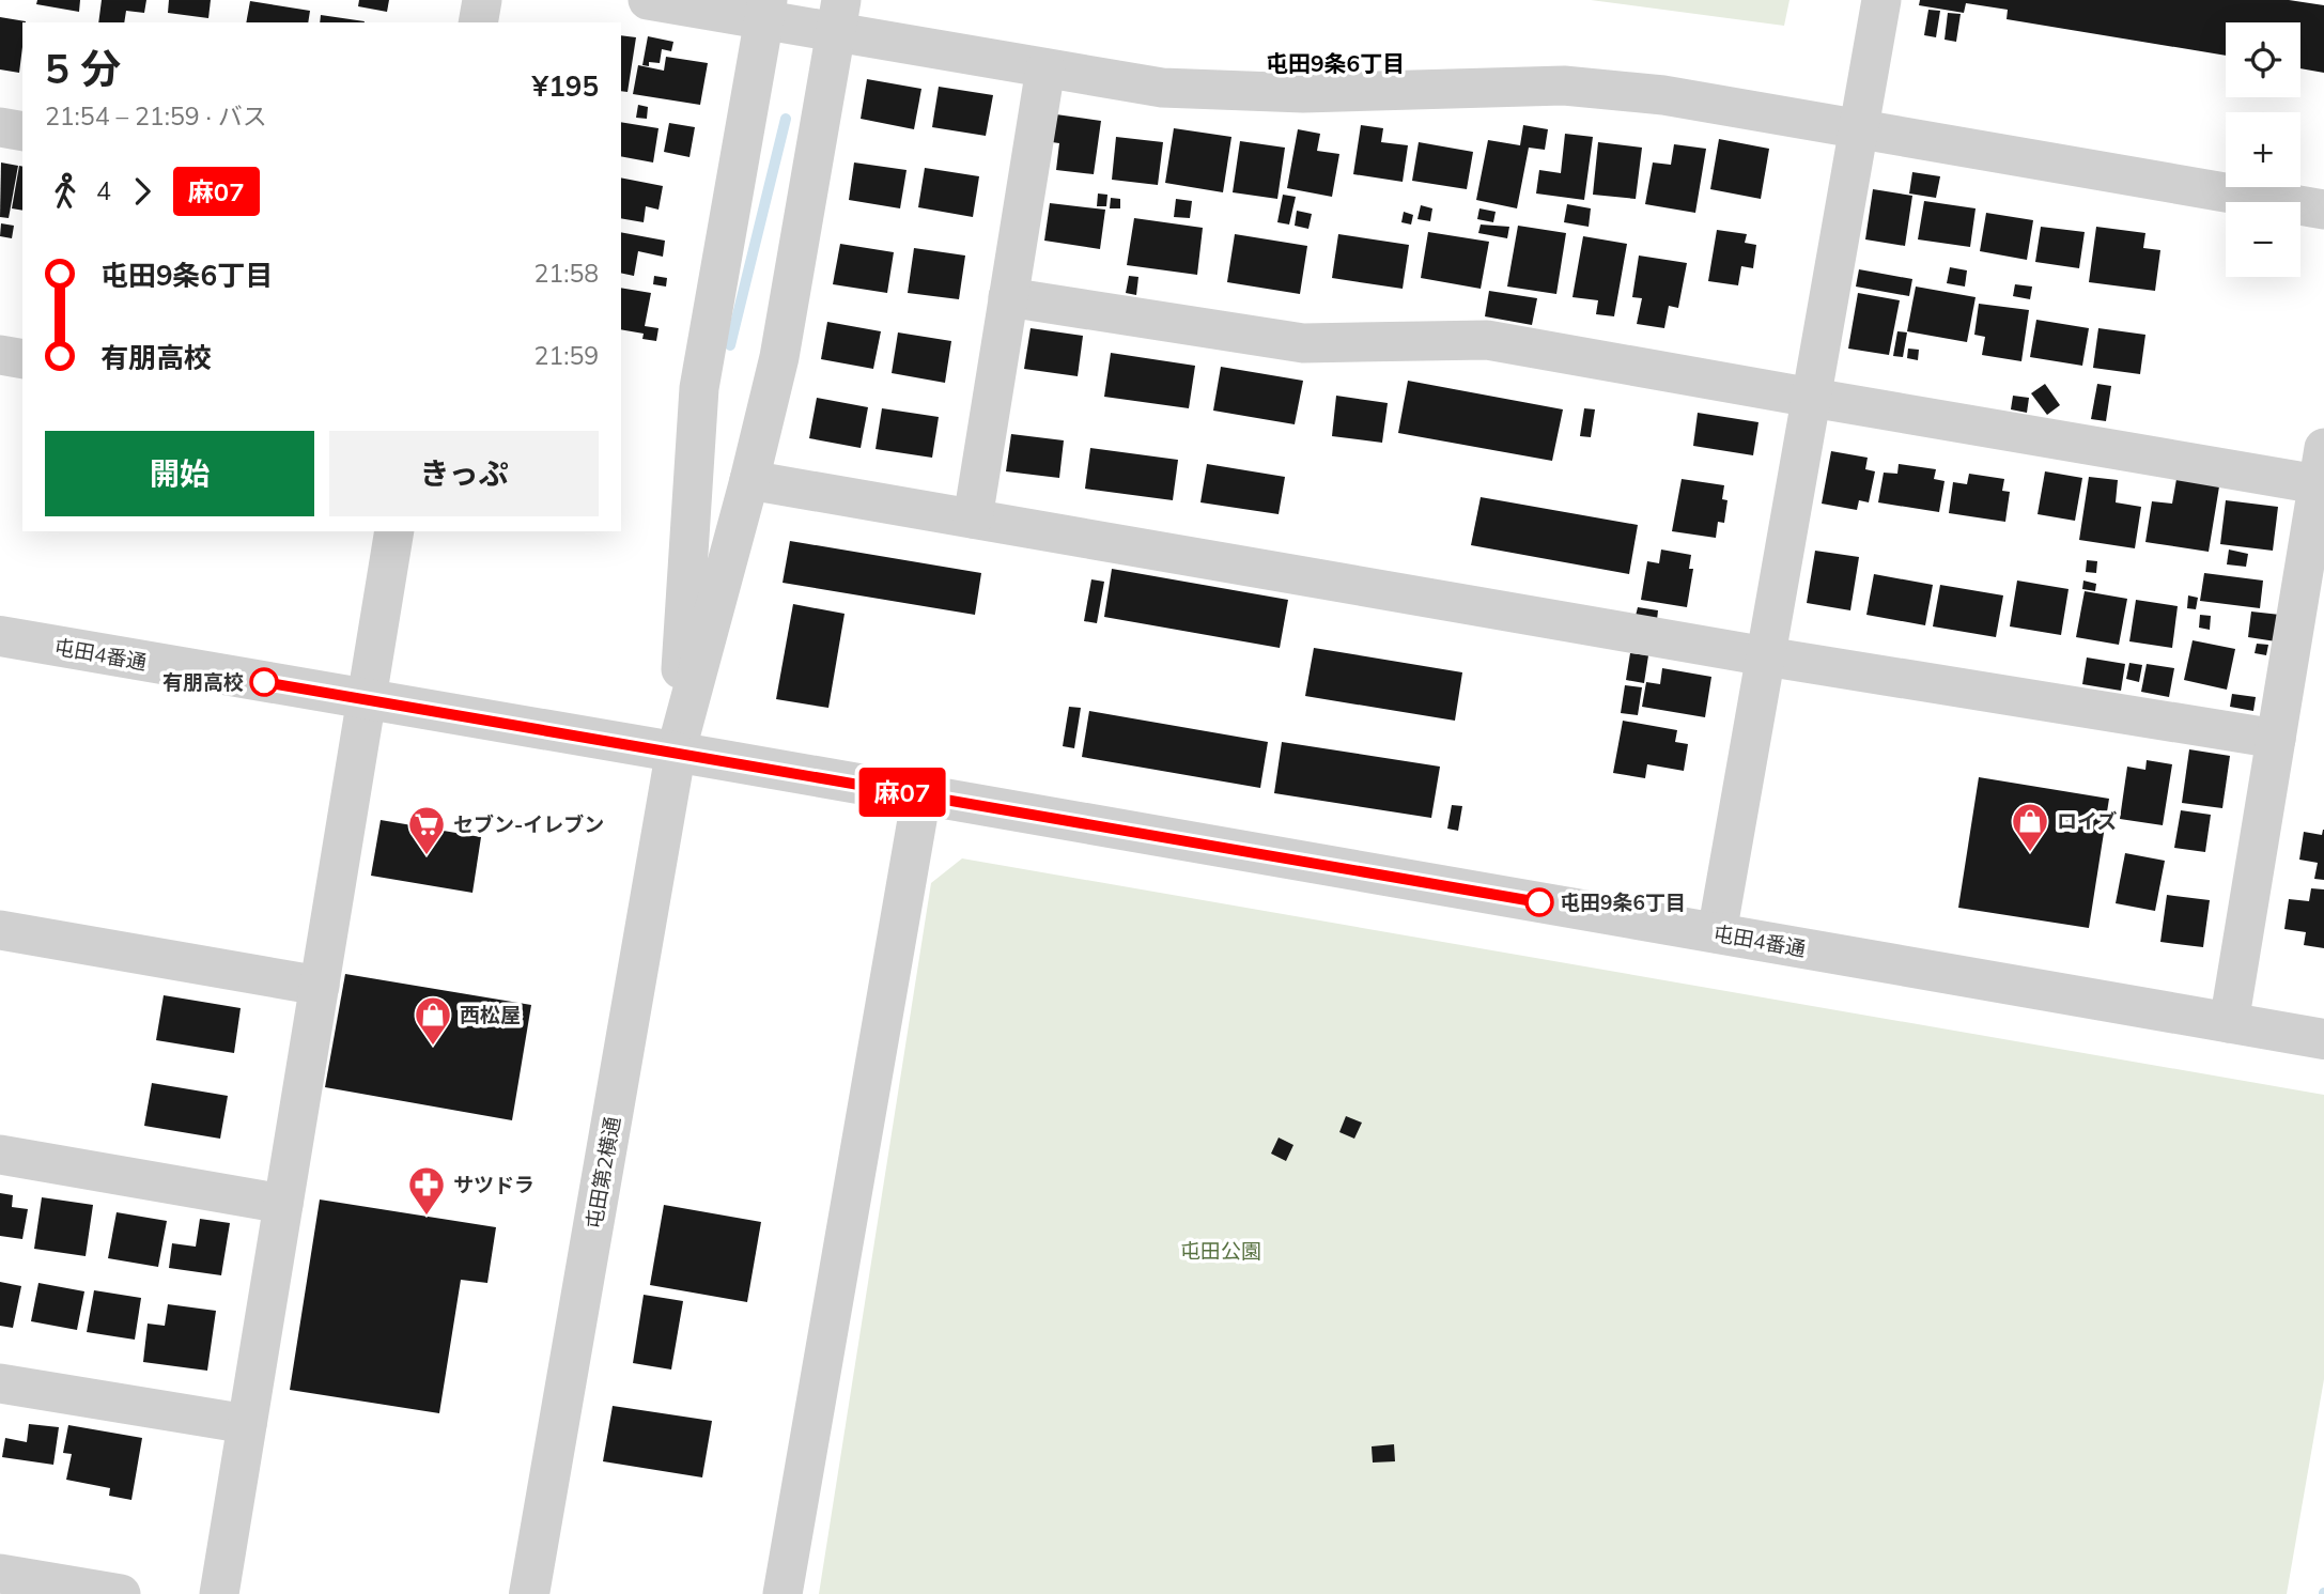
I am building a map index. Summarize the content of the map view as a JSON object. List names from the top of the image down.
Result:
{
  "streets": {
    "street": ["屯田4番通", "屯田第2横通"]
  },
  "crossings": [
    ["屯田4番通", "屯田第2横通"]
  ],
  "districts": ["屯田9条6丁目"],
  "parks": ["屯田公園"],
  "places": {
    "other": ["有朋高校", "屯田9条6丁目"],
    "shop": ["ロイズ", "西松屋"],
    "supermarket": ["セブン-イレブン"],
    "pharmacy": ["サツドラ"]
  },
  "lines": ["bus line 麻07"],
  "page": {
    "on_map": "麻07",
    "map_buttons": ["+", "−"],
    "heading": ["5 分", "21:54 – 21:59 · バス", "¥195"],
    "legs": ["4", "麻07"],
    "list": [
      {
        "name": "屯田9条6丁目",
        "value": "21:58"
      },
      {
        "name": "有朋高校",
        "value": "21:59"
      }
    ],
    "buttons": ["開始", "きっぷ"]
  }
}
